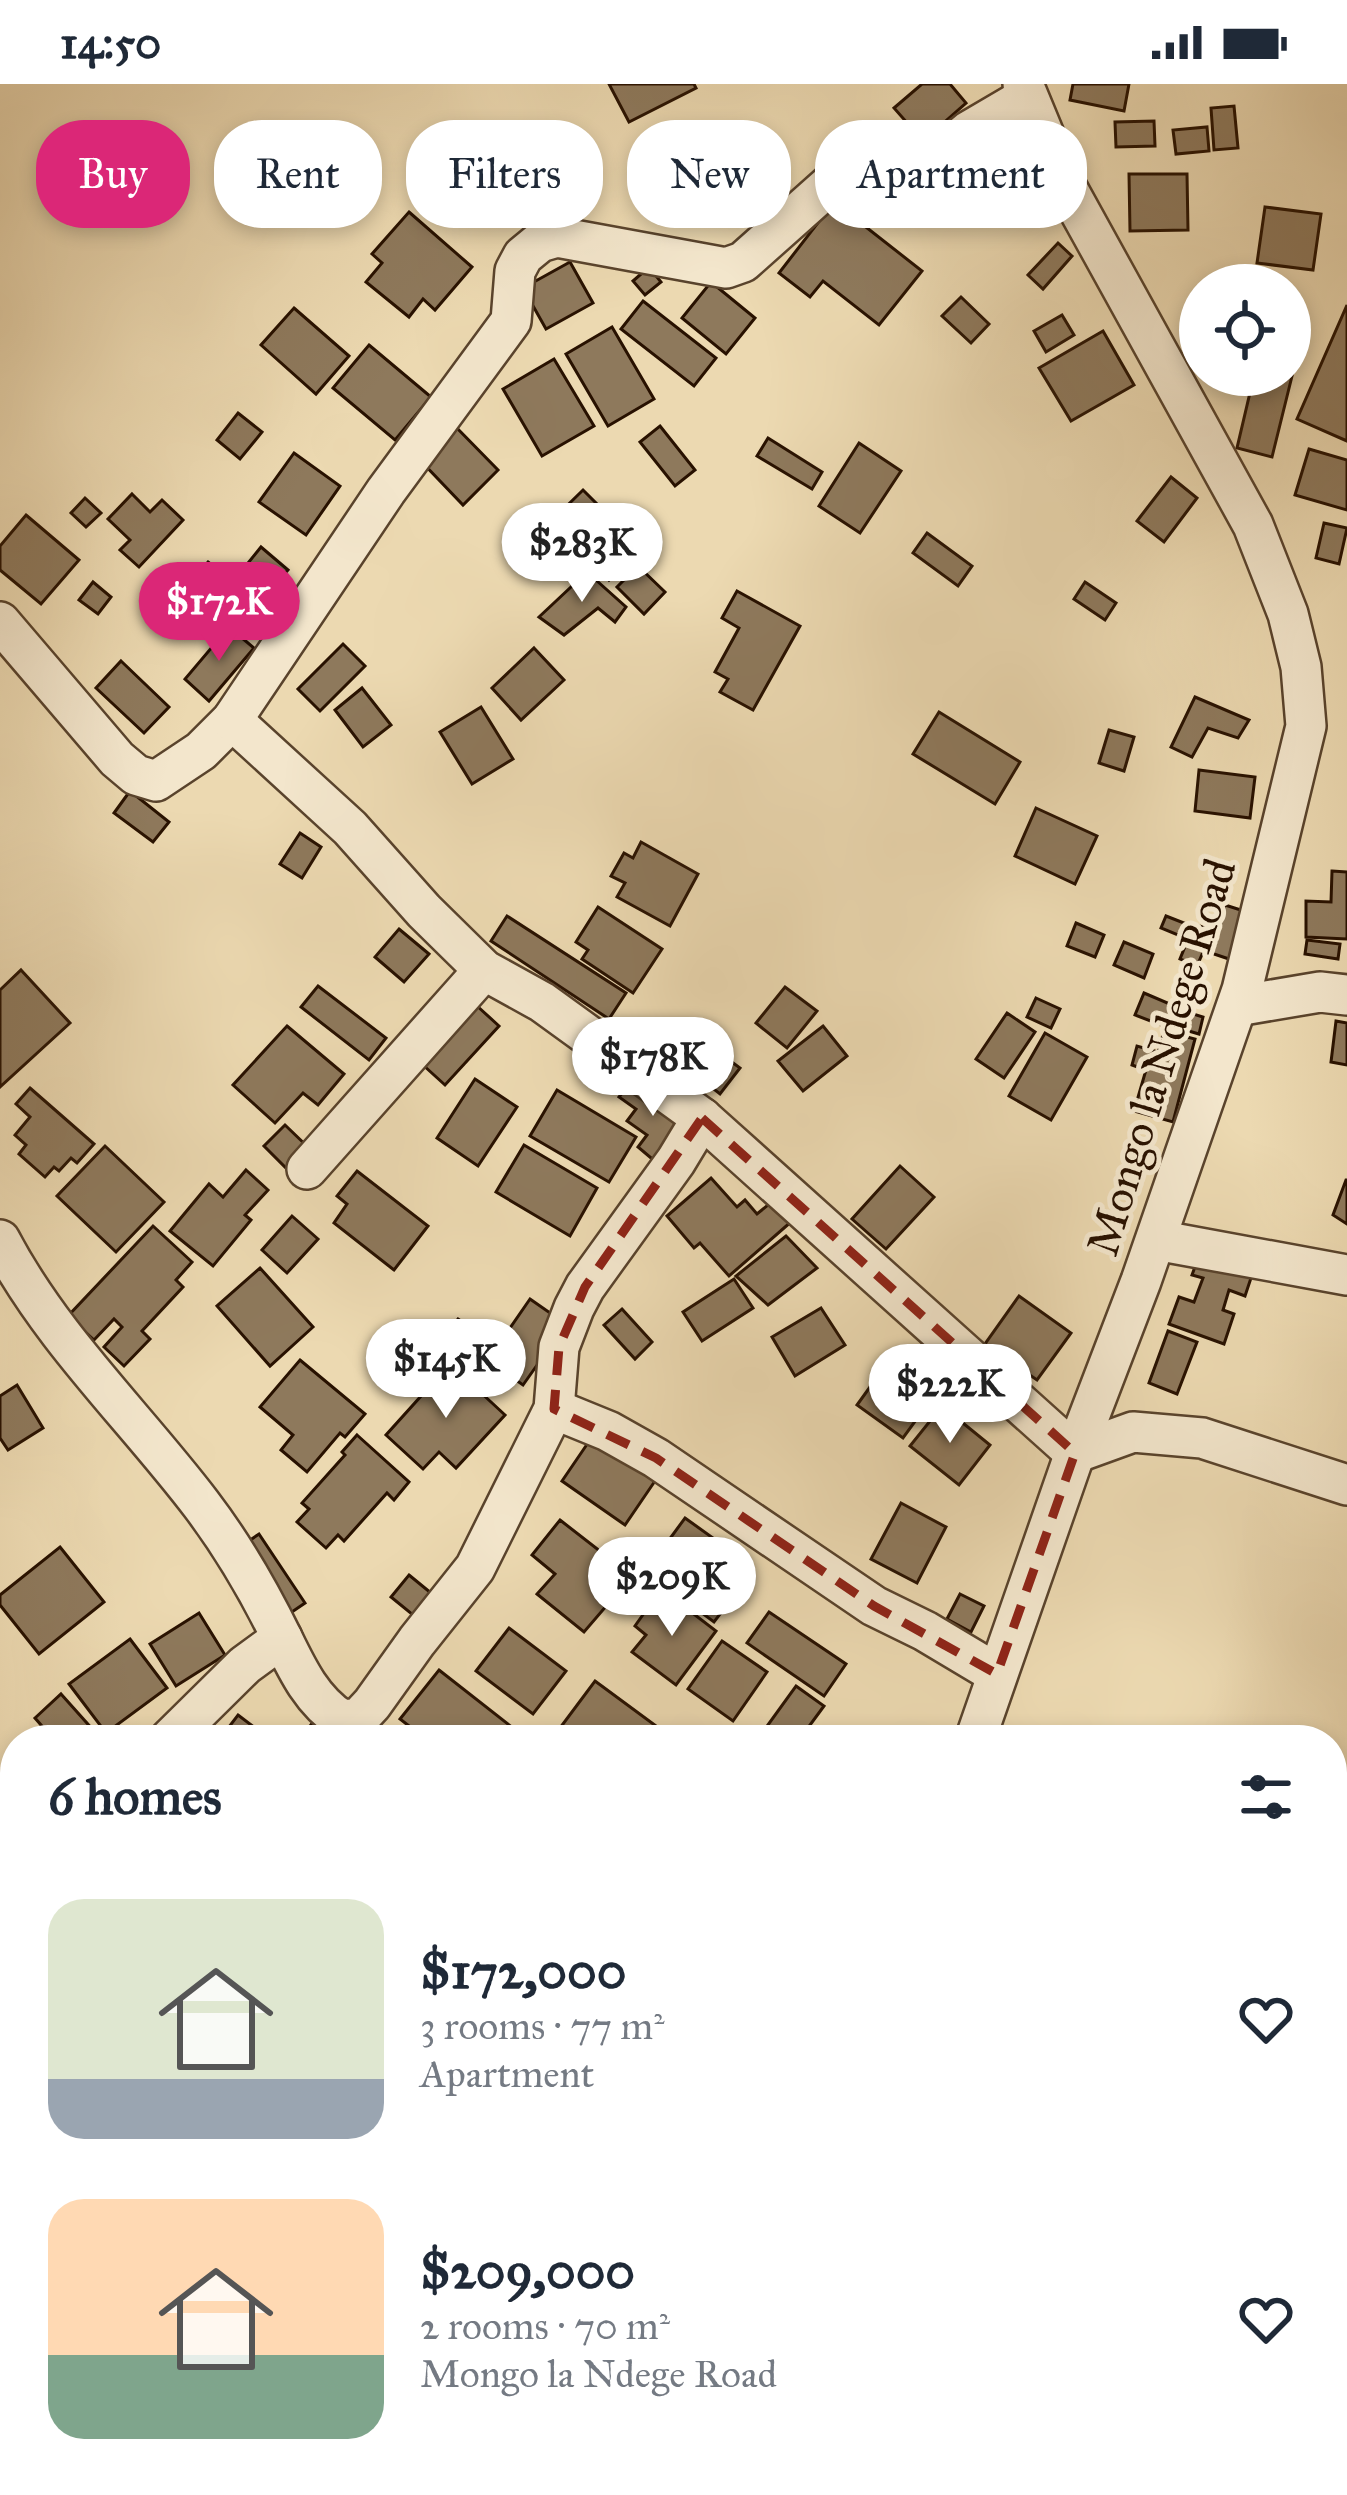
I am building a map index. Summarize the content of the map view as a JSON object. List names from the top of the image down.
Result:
{
  "streets": {
    "street": ["Mongo la Ndege Road"]
  },
  "page": {
    "status": "14:50",
    "chip": [
      "Buy",
      "Rent",
      "Filters",
      "New",
      "Apartment"
    ],
    "price": [
      "$283K",
      "$172K",
      "$178K",
      "$145K",
      "$222K",
      "$209K"
    ],
    "heading": "6 homes",
    "list": [
      {
        "name": "$172,000",
        "note": "3 rooms · 77 m² · Apartment"
      },
      {
        "name": "$209,000",
        "note": "2 rooms · 70 m² · Mongo la Ndege Road"
      }
    ]
  }
}
